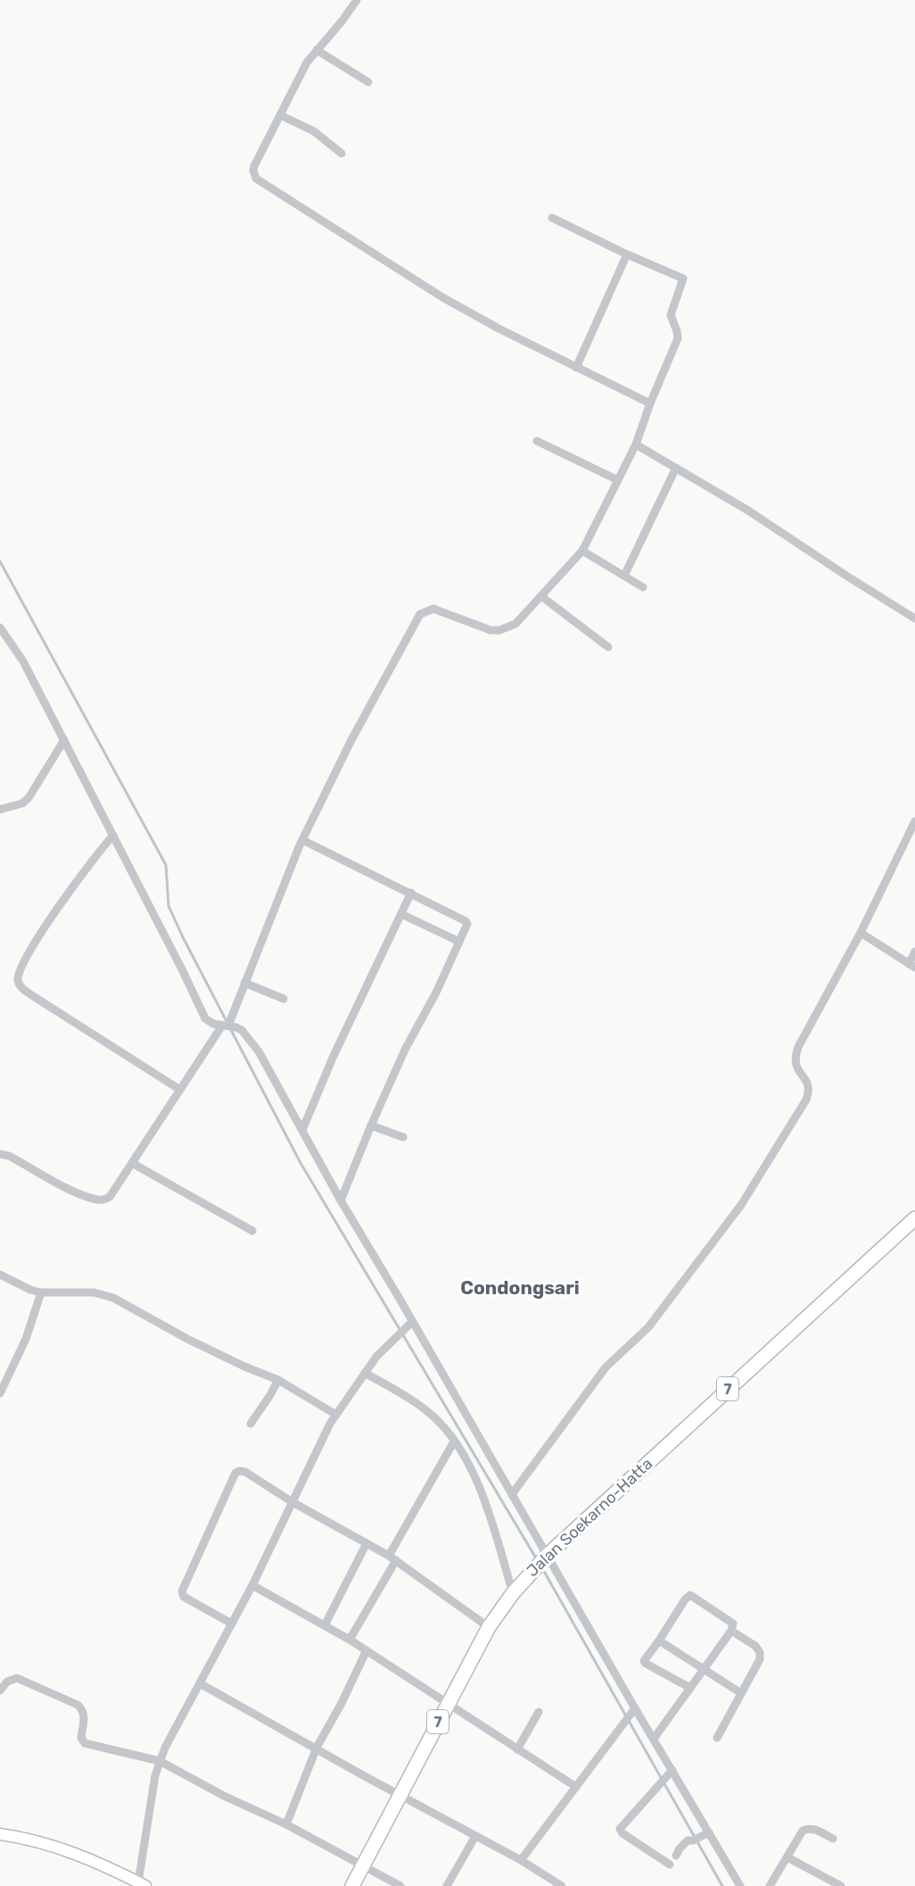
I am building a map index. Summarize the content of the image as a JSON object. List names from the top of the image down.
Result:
{
  "streets": {
    "highway": ["7", "Jalan Soekarno-Hatta"]
  },
  "districts": ["Condongsari"]
}
